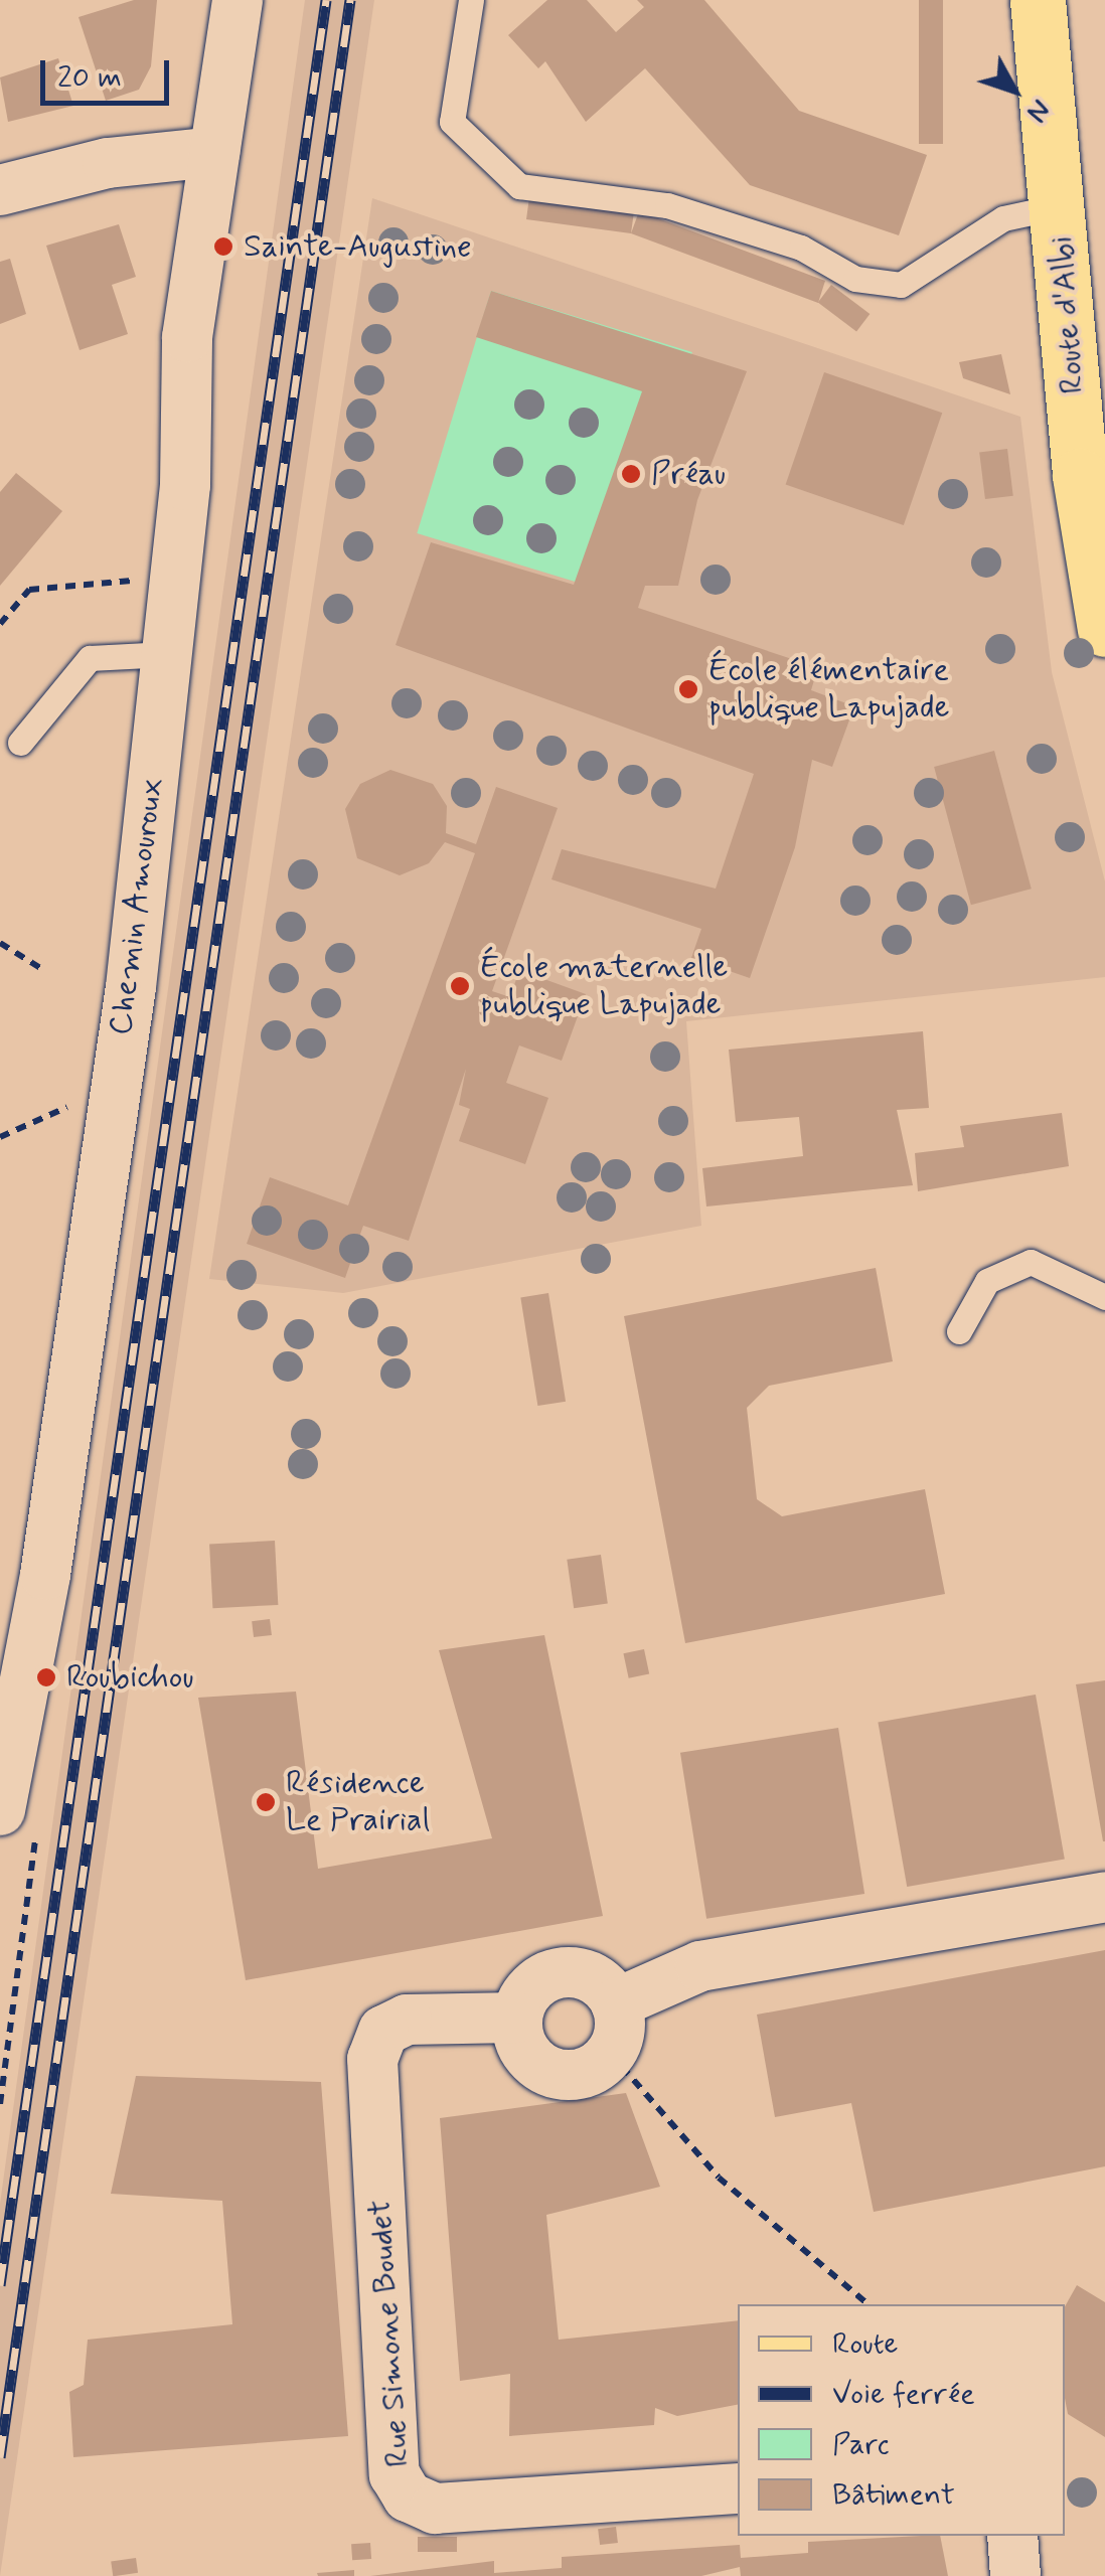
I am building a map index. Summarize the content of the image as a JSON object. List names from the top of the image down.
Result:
{
  "streets": {
    "main road": ["Route d'Albi"],
    "street": ["Chemin Amouroux", "Rue Simone Boudet"]
  },
  "places": [
    "Sainte-Augustine",
    "Préau",
    "École élémentaire publique Lapujade",
    "École maternelle publique Lapujade",
    "Roubichou",
    "Résidence Le Prairial"
  ],
  "legend": [
    "Route",
    "Voie ferrée",
    "Parc",
    "Bâtiment"
  ],
  "scale_bar": "20 m",
  "north": "bottom right"
}
